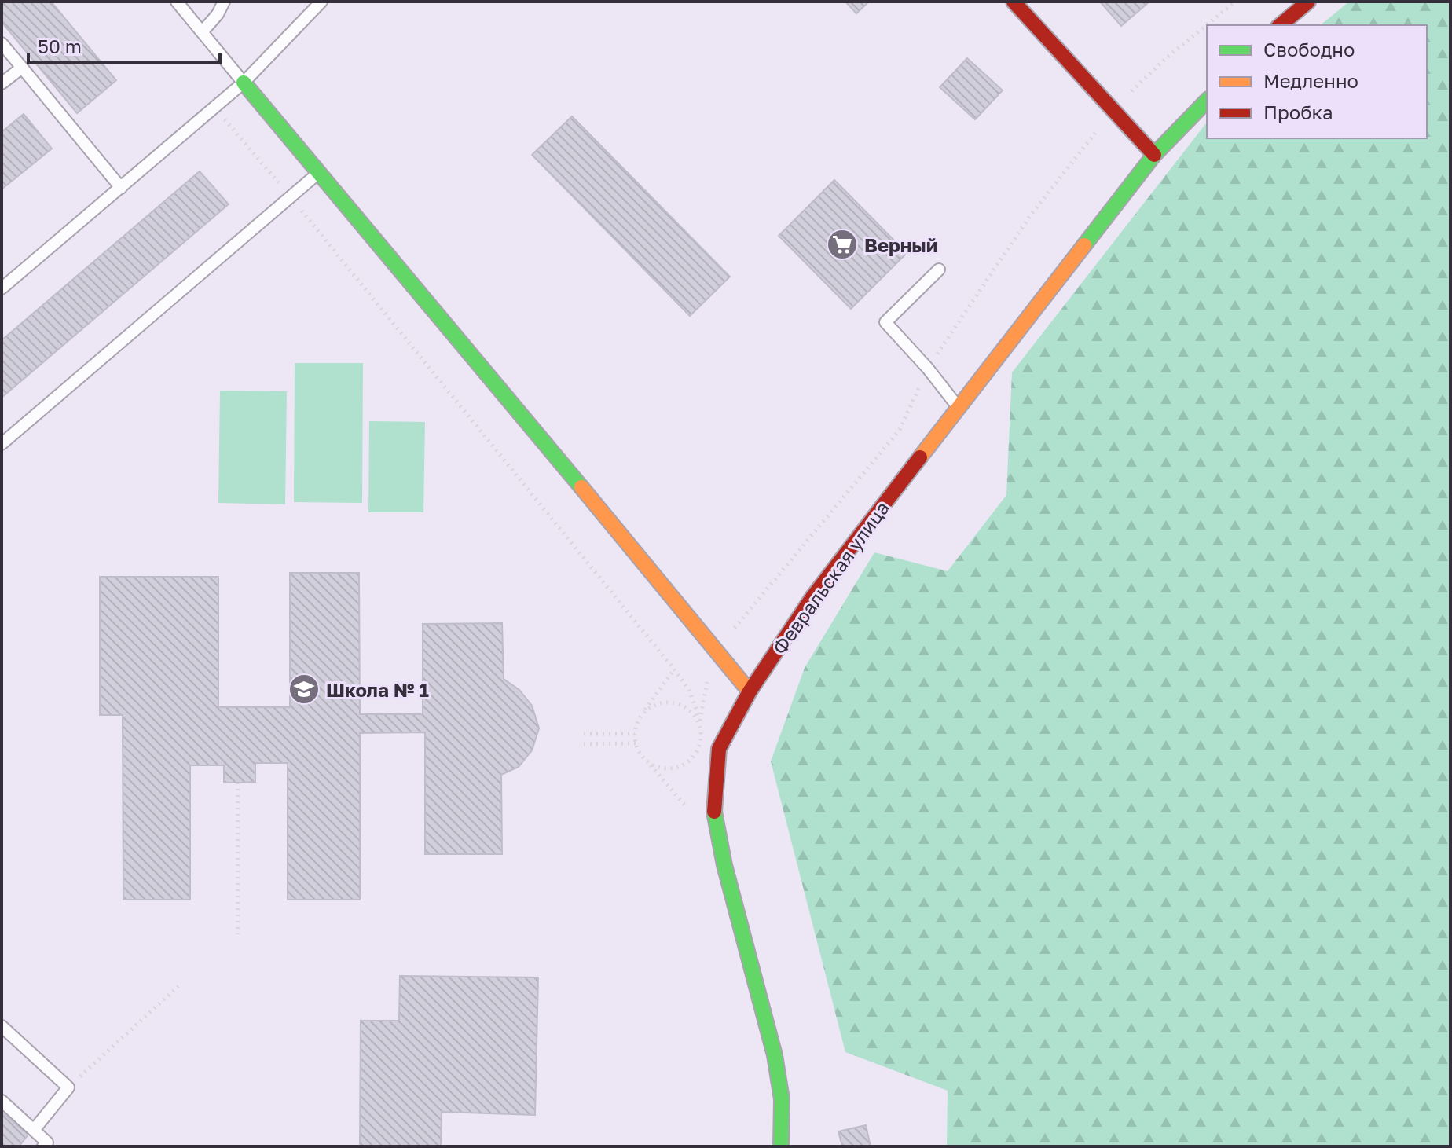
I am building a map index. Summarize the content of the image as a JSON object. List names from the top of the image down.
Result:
{
  "streets": {
    "main road": ["Февральская улица"]
  },
  "places": {
    "supermarket": ["Верный"],
    "school or university": ["Школа № 1"]
  },
  "legend": ["Свободно", "Медленно", "Пробка"],
  "scale_bar": "50 m"
}
